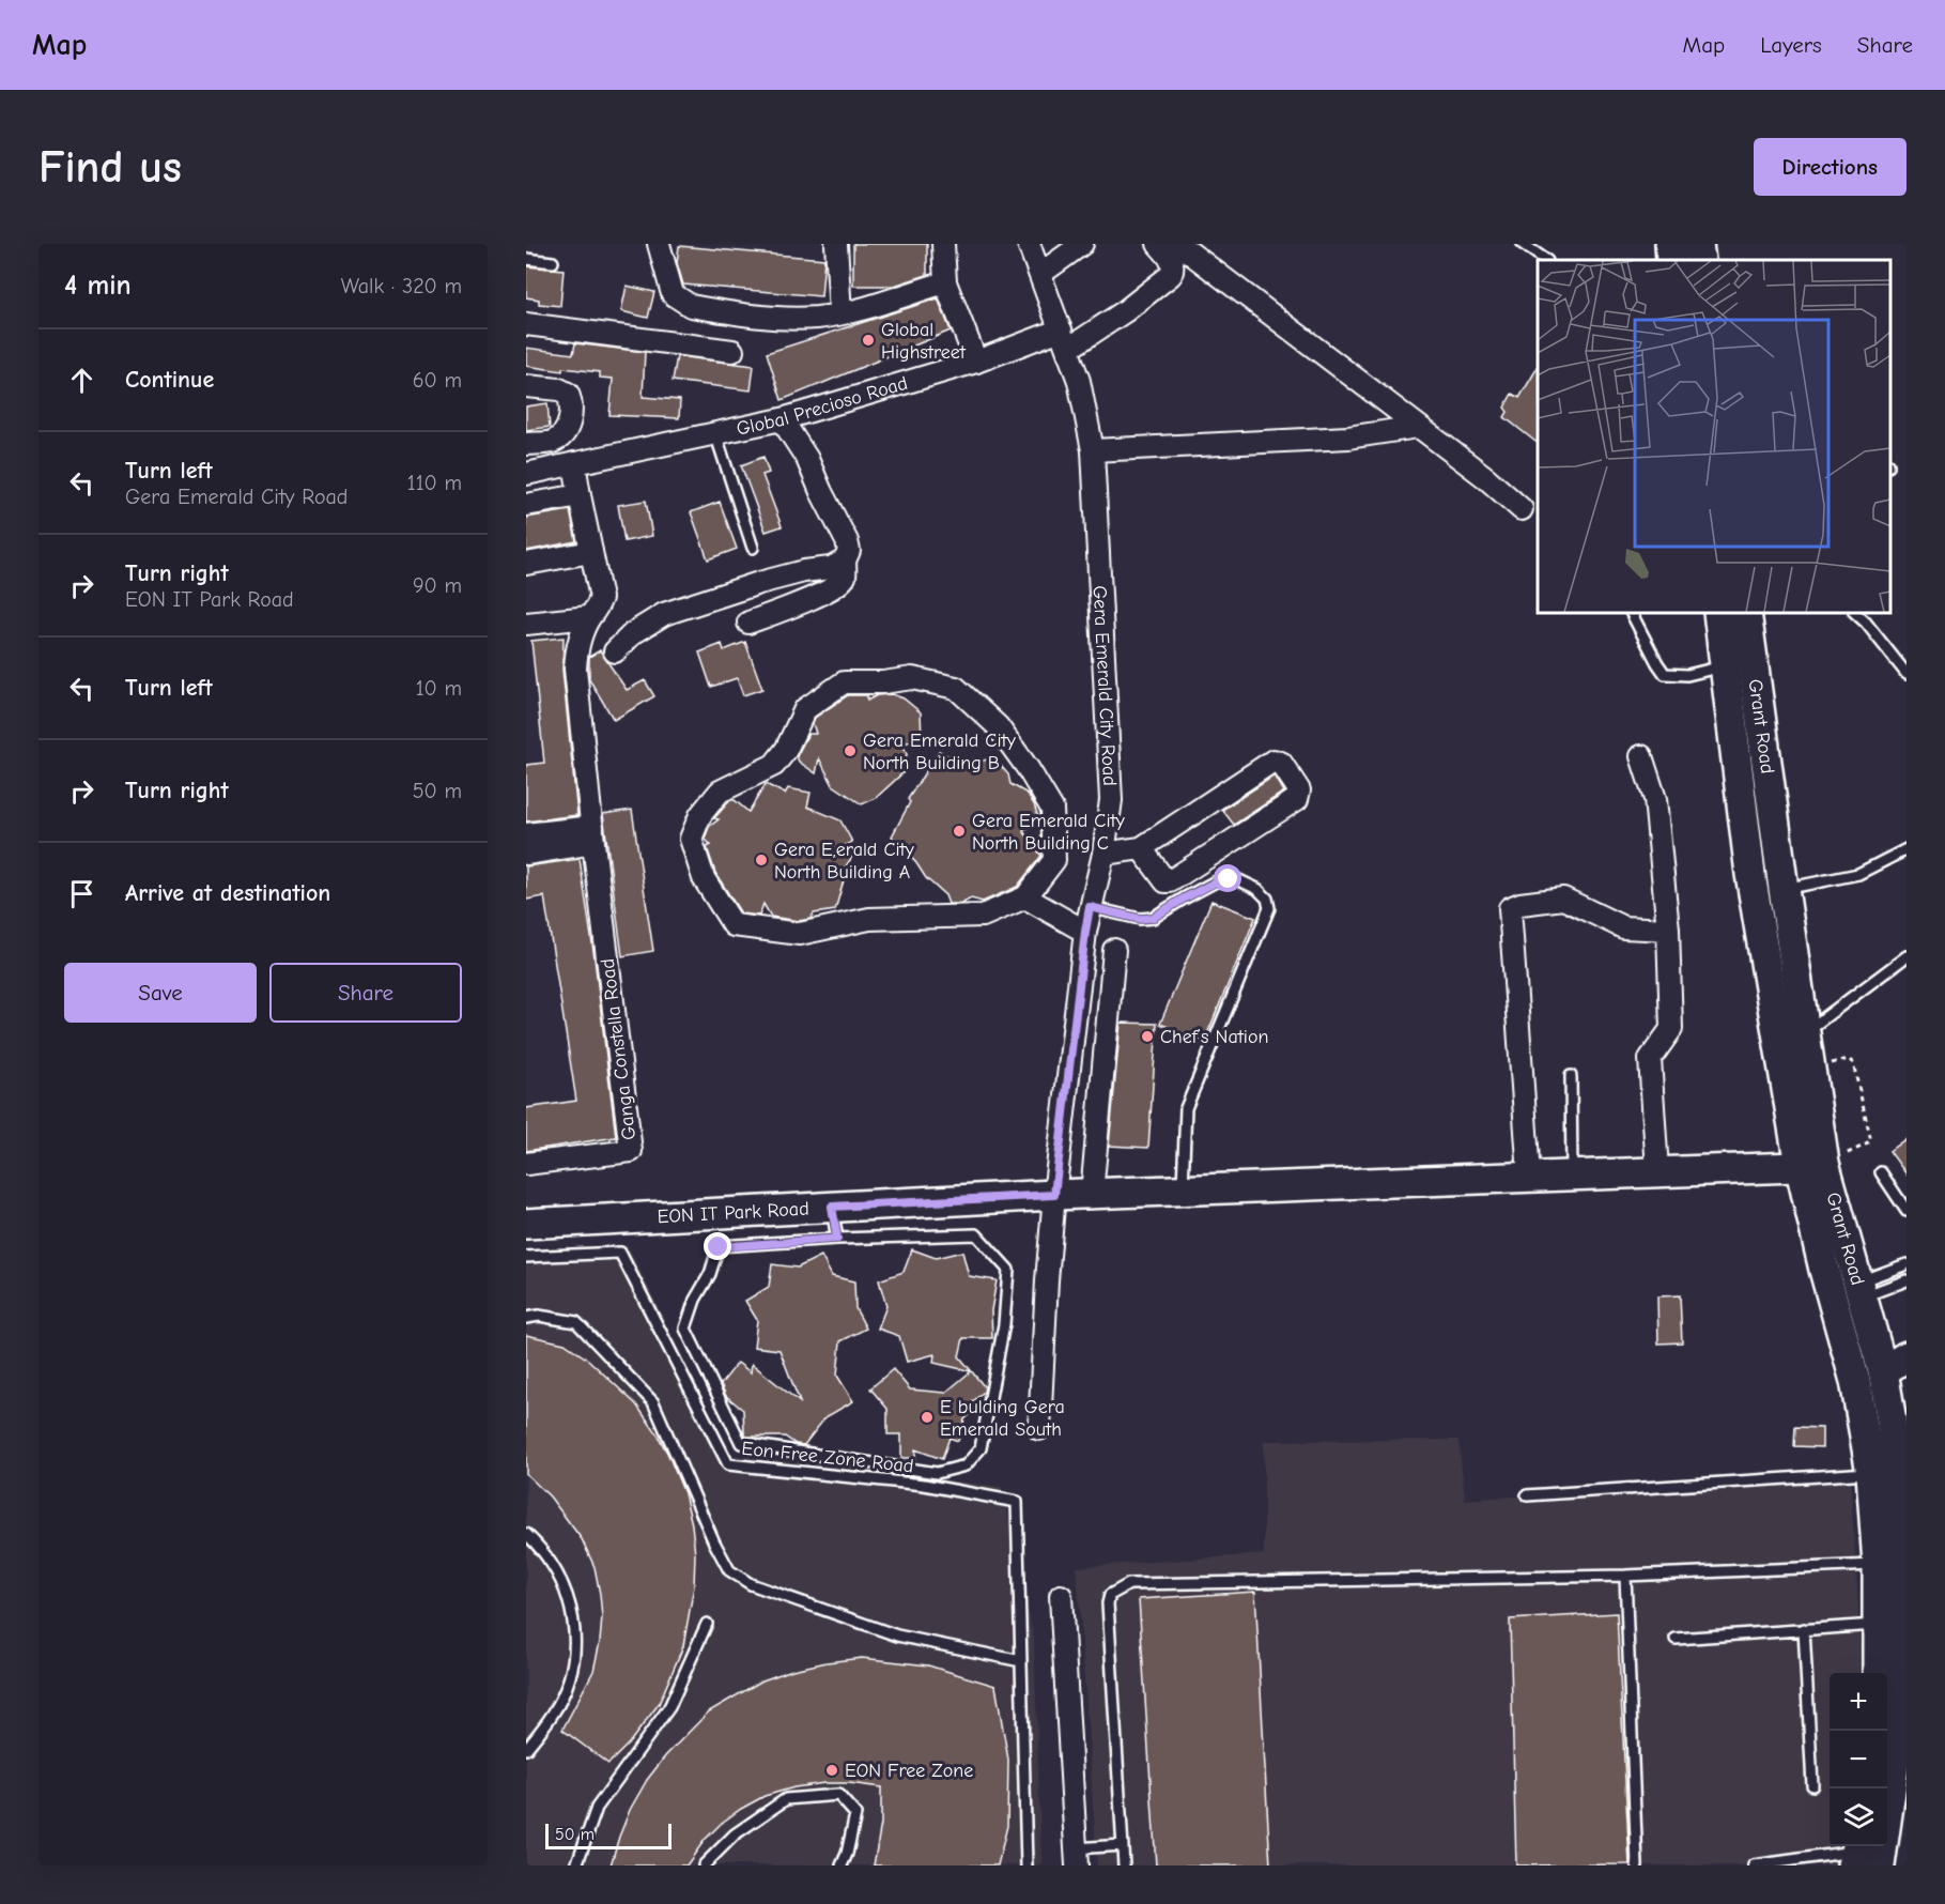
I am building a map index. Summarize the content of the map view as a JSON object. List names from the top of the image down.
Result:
{
  "streets": {
    "main road": ["Grant Road", "EON IT Park Road"],
    "street": ["Global Precioso Road", "Gera Emerald City Road", "Ganga Constella Road"],
    "lane": ["Eon Free Zone Road"]
  },
  "crossings": [
    ["Global Precioso Road", "Gera Emerald City Road"],
    ["Global Precioso Road", "Ganga Constella Road"],
    ["Gera Emerald City Road", "EON IT Park Road"],
    ["Grant Road", "EON IT Park Road"]
  ],
  "places": [
    "Global Highstreet",
    "Gera Emerald City North Building B",
    "Gera Emerald City North Building C",
    "Gera E,erald City North Building A",
    "Chef’s Nation",
    "E bulding Gera Emerald South",
    "EON Free Zone"
  ],
  "scale_bar": "50 m",
  "page": {
    "header": "Map",
    "nav": ["Map", "Layers", "Share"],
    "buttons": [
      "Directions",
      ["Save", "Share"]
    ],
    "title": "Find us",
    "heading": ["4 min", "Walk · 320 m"],
    "list": [
      ["Continue", "60 m"],
      ["Turn left", "Gera Emerald City Road", "110 m"],
      ["Turn right", "EON IT Park Road", "90 m"],
      ["Turn left", "10 m"],
      ["Turn right", "50 m"],
      "Arrive at destination"
    ],
    "map_buttons": ["+", "−"],
    "scale": "50 m"
  }
}
